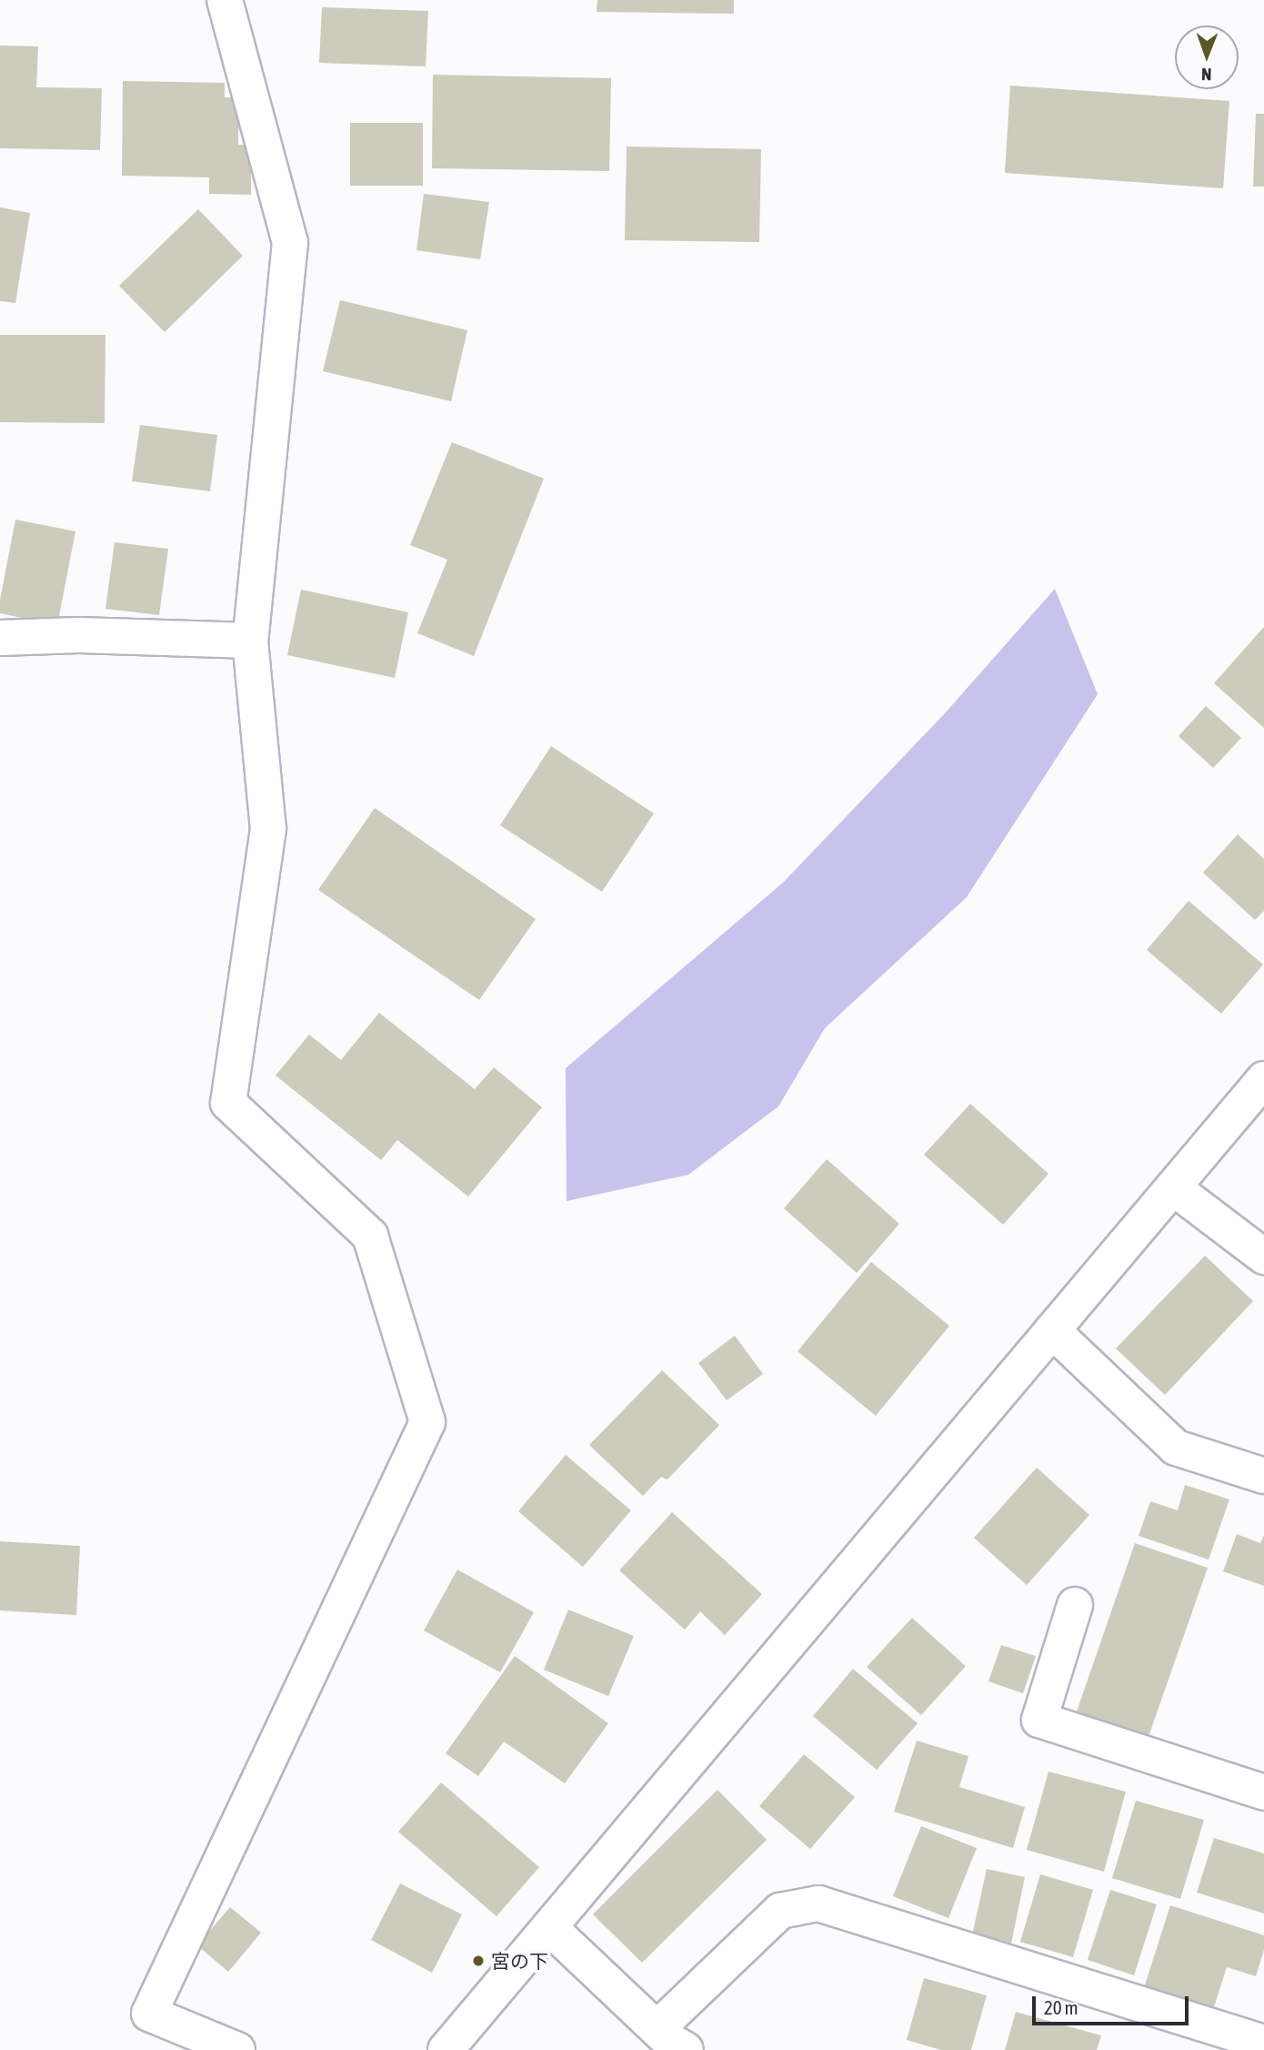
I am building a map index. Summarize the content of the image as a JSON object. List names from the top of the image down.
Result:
{
  "places": ["宮の下"],
  "scale_bar": "20 m",
  "north": "bottom"
}
